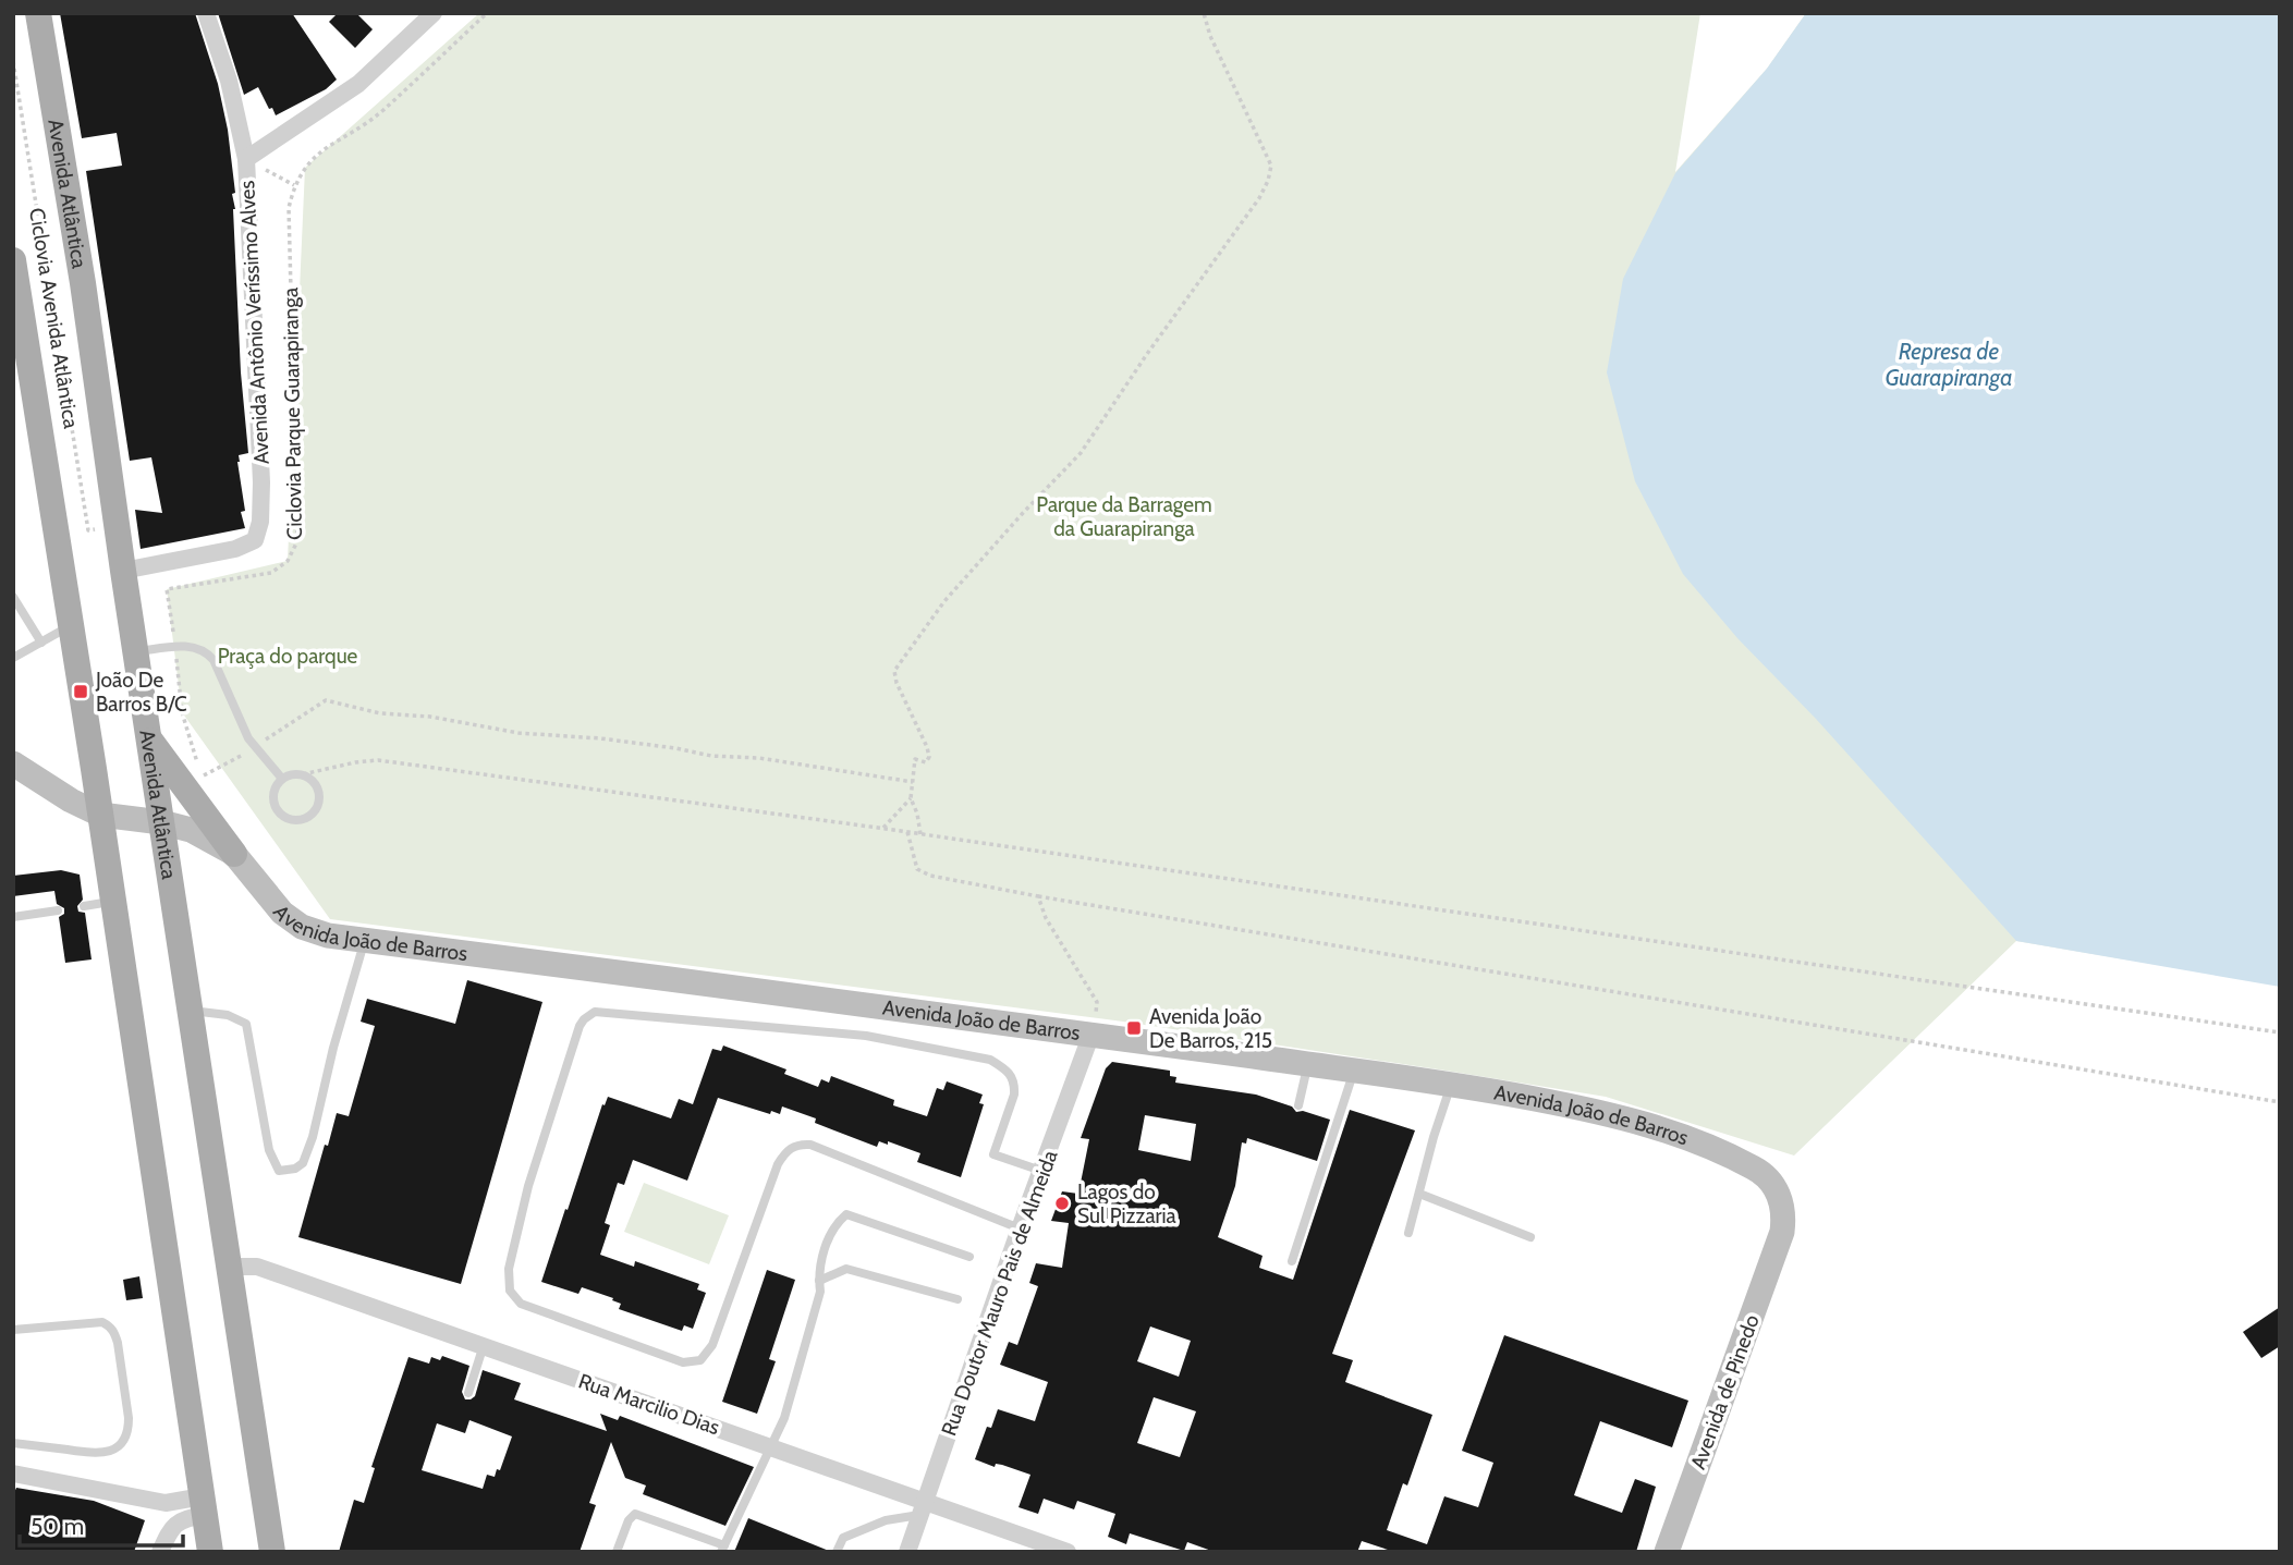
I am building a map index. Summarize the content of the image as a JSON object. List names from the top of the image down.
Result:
{
  "streets": {
    "main road": ["Avenida Atlântica"],
    "street": [
      "Avenida Antônio Veríssimo Alves",
      "Avenida João de Barros",
      "Rua Doutor Mauro Pais de Almeida",
      "Avenida de Pinedo",
      "Rua Marcilio Dias"
    ],
    "path": ["Ciclovia Avenida Atlântica", "Ciclovia Parque Guarapiranga"]
  },
  "crossings": [
    ["Avenida Atlântica", "Avenida Antônio Veríssimo Alves"],
    ["Avenida Atlântica", "Avenida João de Barros"],
    ["Avenida Atlântica", "Rua Marcilio Dias"],
    ["Avenida João de Barros", "Rua Doutor Mauro Pais de Almeida"],
    ["Avenida João de Barros", "Avenida de Pinedo"],
    ["Rua Doutor Mauro Pais de Almeida", "Rua Marcilio Dias"]
  ],
  "water": ["Represa de Guarapiranga"],
  "parks": ["Parque da Barragem da Guarapiranga", "Praça do parque"],
  "places": {
    "transit": ["João De Barros B/C", "Avenida João De Barros, 215"],
    "other": ["Lagos do Sul Pizzaria"]
  },
  "scale_bar": "50 m"
}
